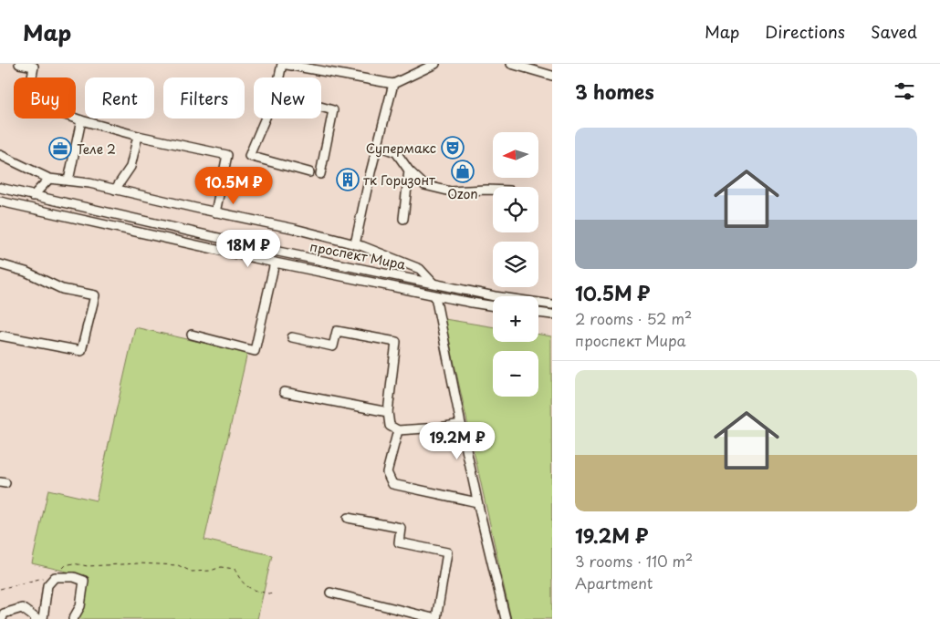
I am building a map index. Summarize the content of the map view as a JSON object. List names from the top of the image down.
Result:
{
  "streets": {
    "street": ["проспект Мира"]
  },
  "places": {
    "theatre": ["Супермакс"],
    "office": ["Теле 2"],
    "shop": ["Ozon"],
    "building": ["тк Горизонт"]
  },
  "north": "left",
  "page": {
    "header": "Map",
    "nav": ["Map", "Directions", "Saved"],
    "heading": "3 homes",
    "chip": [
      "Buy",
      "Rent",
      "Filters",
      "New"
    ],
    "list": [
      {
        "name": "10.5M ₽",
        "note": "2 rooms · 52 m² · проспект Мира"
      },
      {
        "name": "19.2M ₽",
        "note": "3 rooms · 110 m² · Apartment"
      }
    ],
    "map_buttons": ["+", "−"],
    "price": ["10.5M ₽", "18M ₽", "19.2M ₽"]
  }
}
